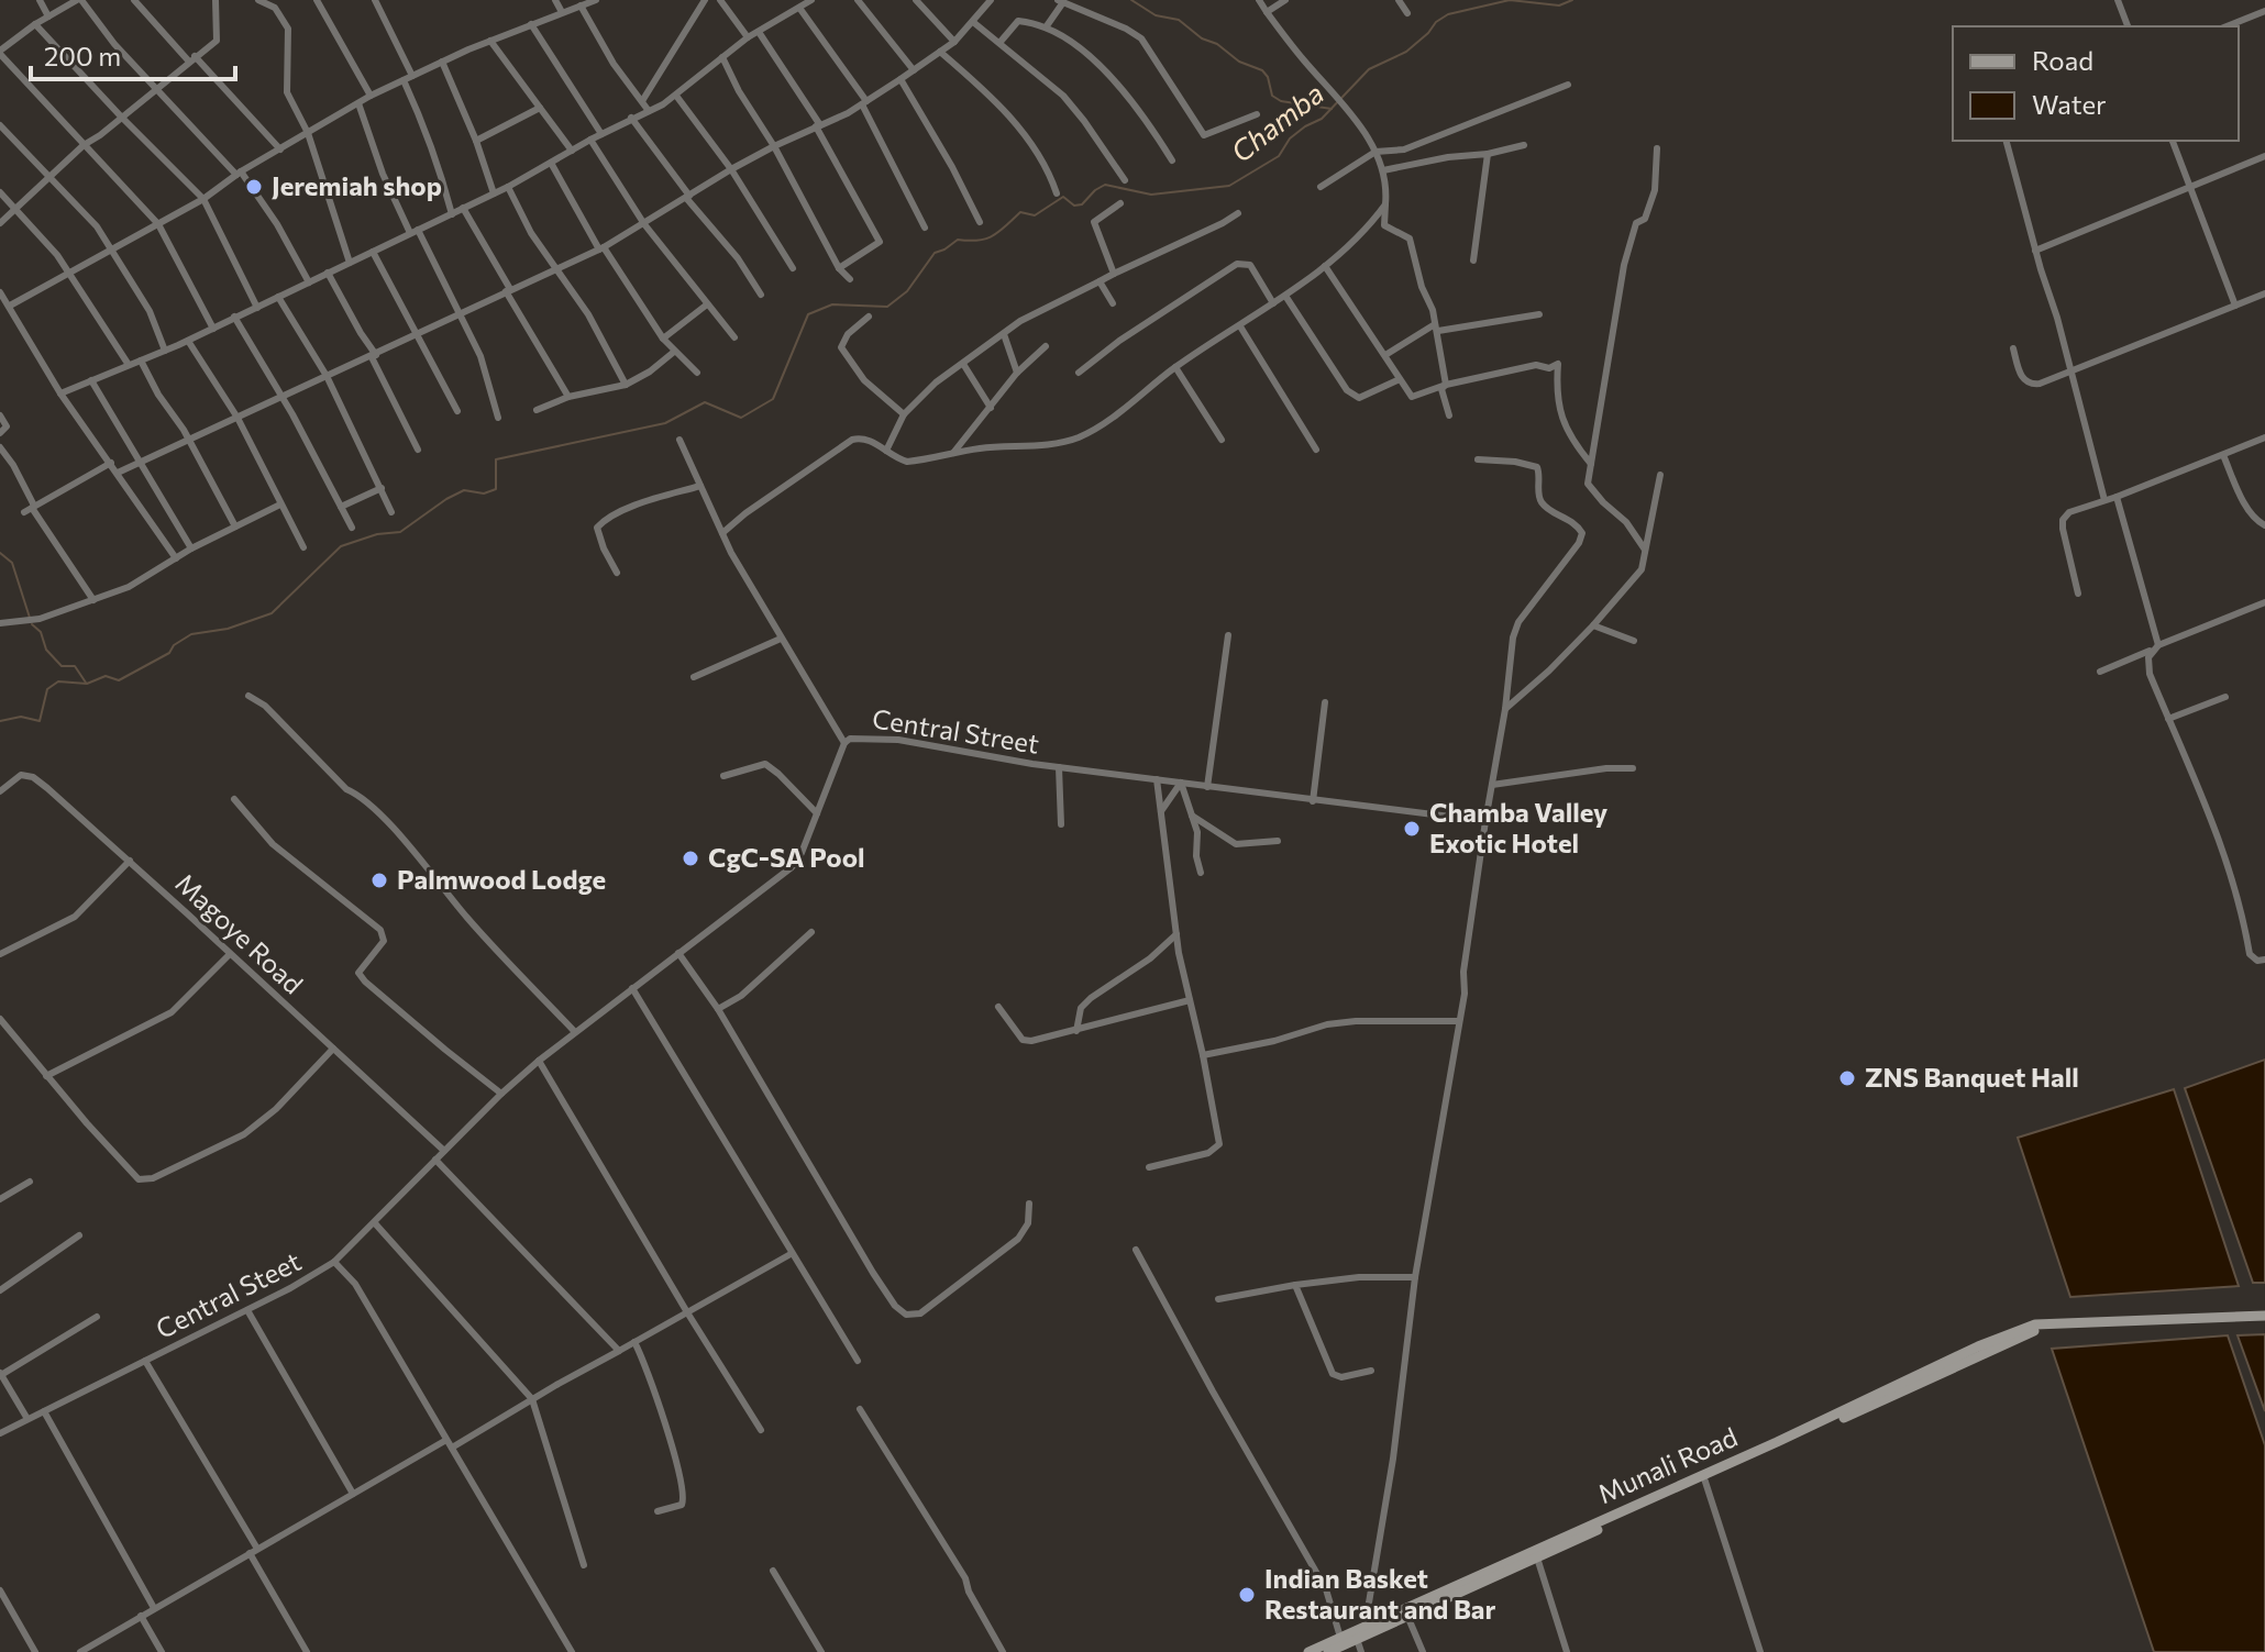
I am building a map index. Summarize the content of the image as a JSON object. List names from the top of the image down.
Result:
{
  "streets": {
    "main road": ["Munali Road"],
    "street": ["Central Street", "Magoye Road", "Central Steet"]
  },
  "crossings": [
    ["Central Street", "Magoye Road"],
    ["Central Street", "Central Steet"],
    ["Magoye Road", "Central Steet"]
  ],
  "water": ["Chamba"],
  "places": [
    "Jeremiah shop",
    "Chamba Valley Exotic Hotel",
    "CgC-SA Pool",
    "Palmwood Lodge",
    "ZNS Banquet Hall",
    "Indian Basket Restaurant and Bar"
  ],
  "legend": ["Road", "Water"],
  "scale_bar": "200 m"
}
